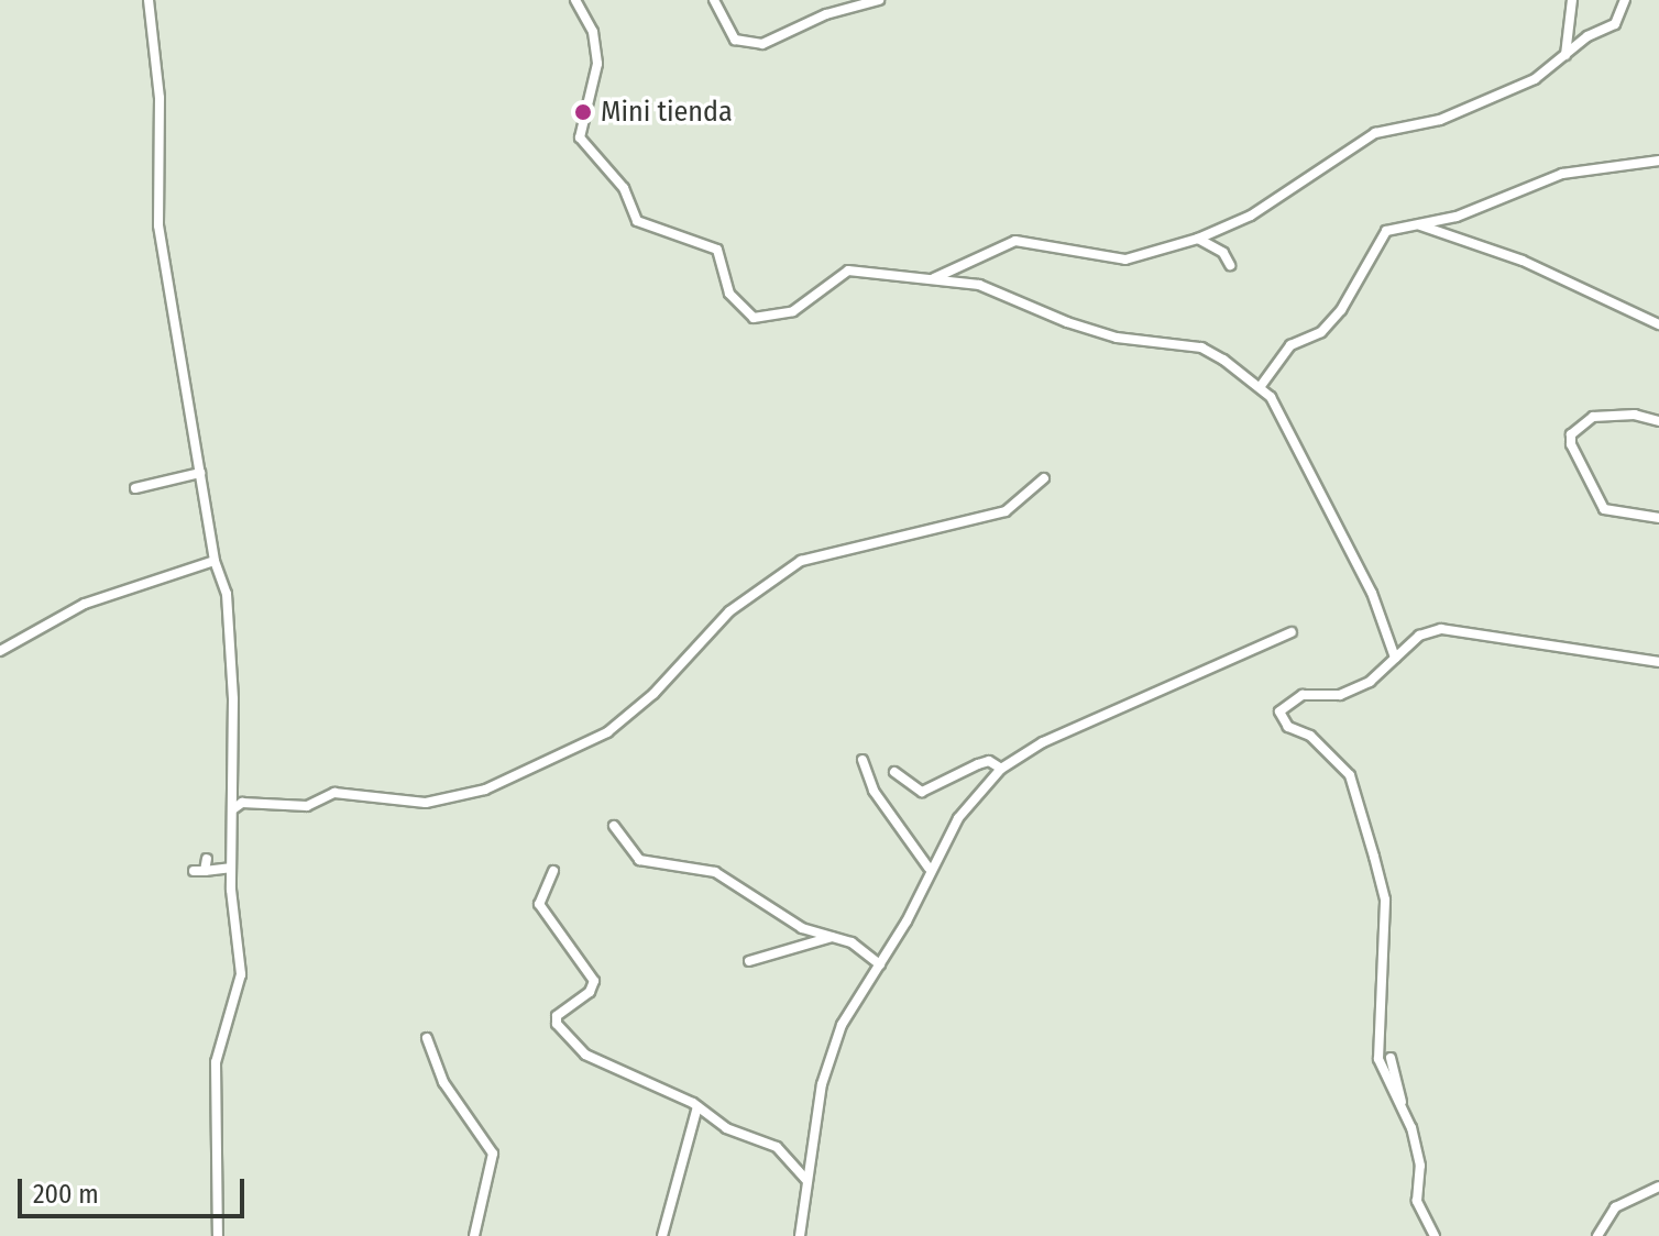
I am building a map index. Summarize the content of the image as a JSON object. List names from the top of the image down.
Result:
{
  "places": ["Mini tienda"],
  "scale_bar": "200 m"
}
